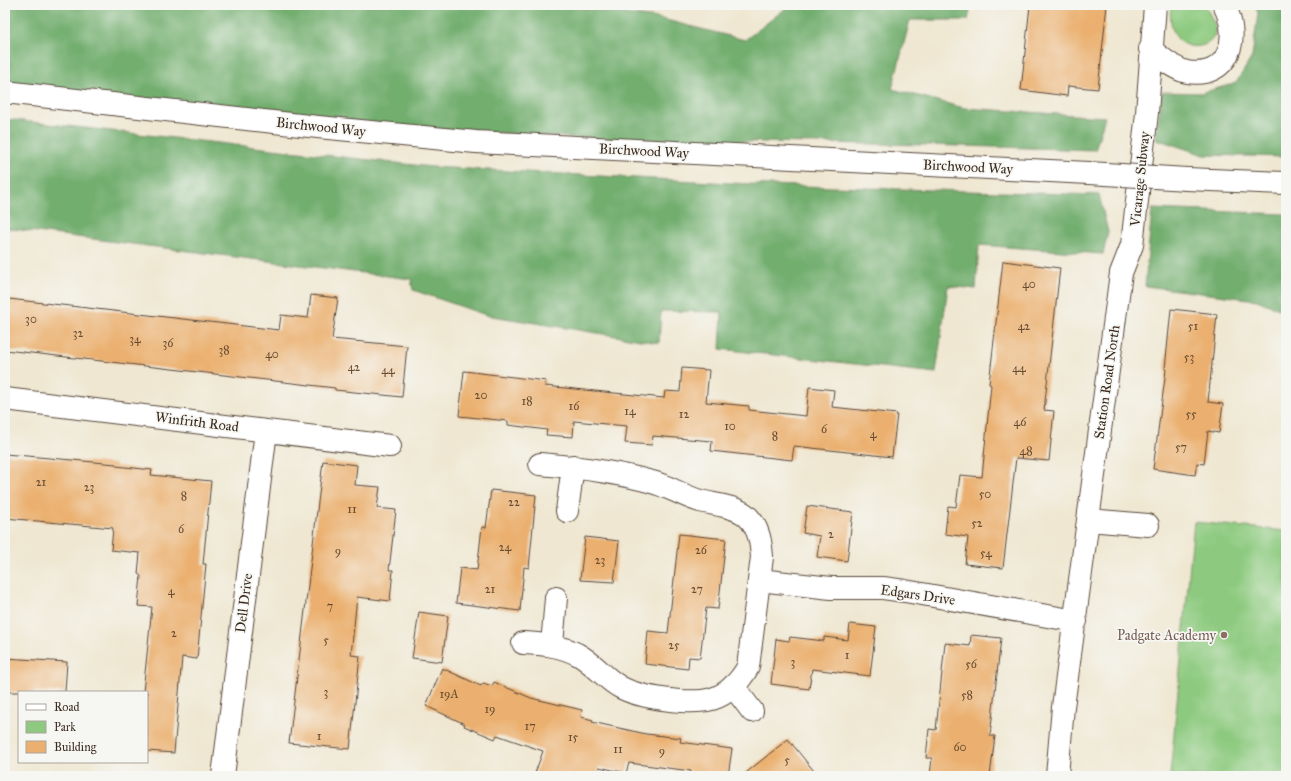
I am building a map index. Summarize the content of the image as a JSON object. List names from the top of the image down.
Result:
{
  "streets": {
    "street": [
      "Birchwood Way",
      "Vicarage Subway",
      "Station Road North",
      "Winfrith Road",
      "Edgars Drive",
      "Dell Drive"
    ]
  },
  "crossings": [
    ["Vicarage Subway", "Station Road North"],
    ["Station Road North", "Edgars Drive"],
    ["Winfrith Road", "Dell Drive"]
  ],
  "places": ["Padgate Academy"],
  "house_numbers": [
    "40",
    "30",
    "42",
    "51",
    "32",
    "34",
    "36",
    "38",
    "40",
    "53",
    "42",
    "44",
    "44",
    "20",
    "18",
    "16",
    "14",
    "12",
    "55",
    "46",
    "10",
    "6",
    "4",
    "8",
    "57",
    "48",
    "21",
    "23",
    "50",
    "8",
    "22",
    "11",
    "52",
    "6",
    "2",
    "24",
    "26",
    "9",
    "54",
    "23",
    "21",
    "27",
    "4",
    "7",
    "2",
    "5",
    "25",
    "1",
    "3",
    "56",
    "3",
    "19A",
    "58",
    "19",
    "17",
    "1",
    "15",
    "60",
    "11",
    "9",
    "5"
  ],
  "legend": ["Road", "Park", "Building"]
}
